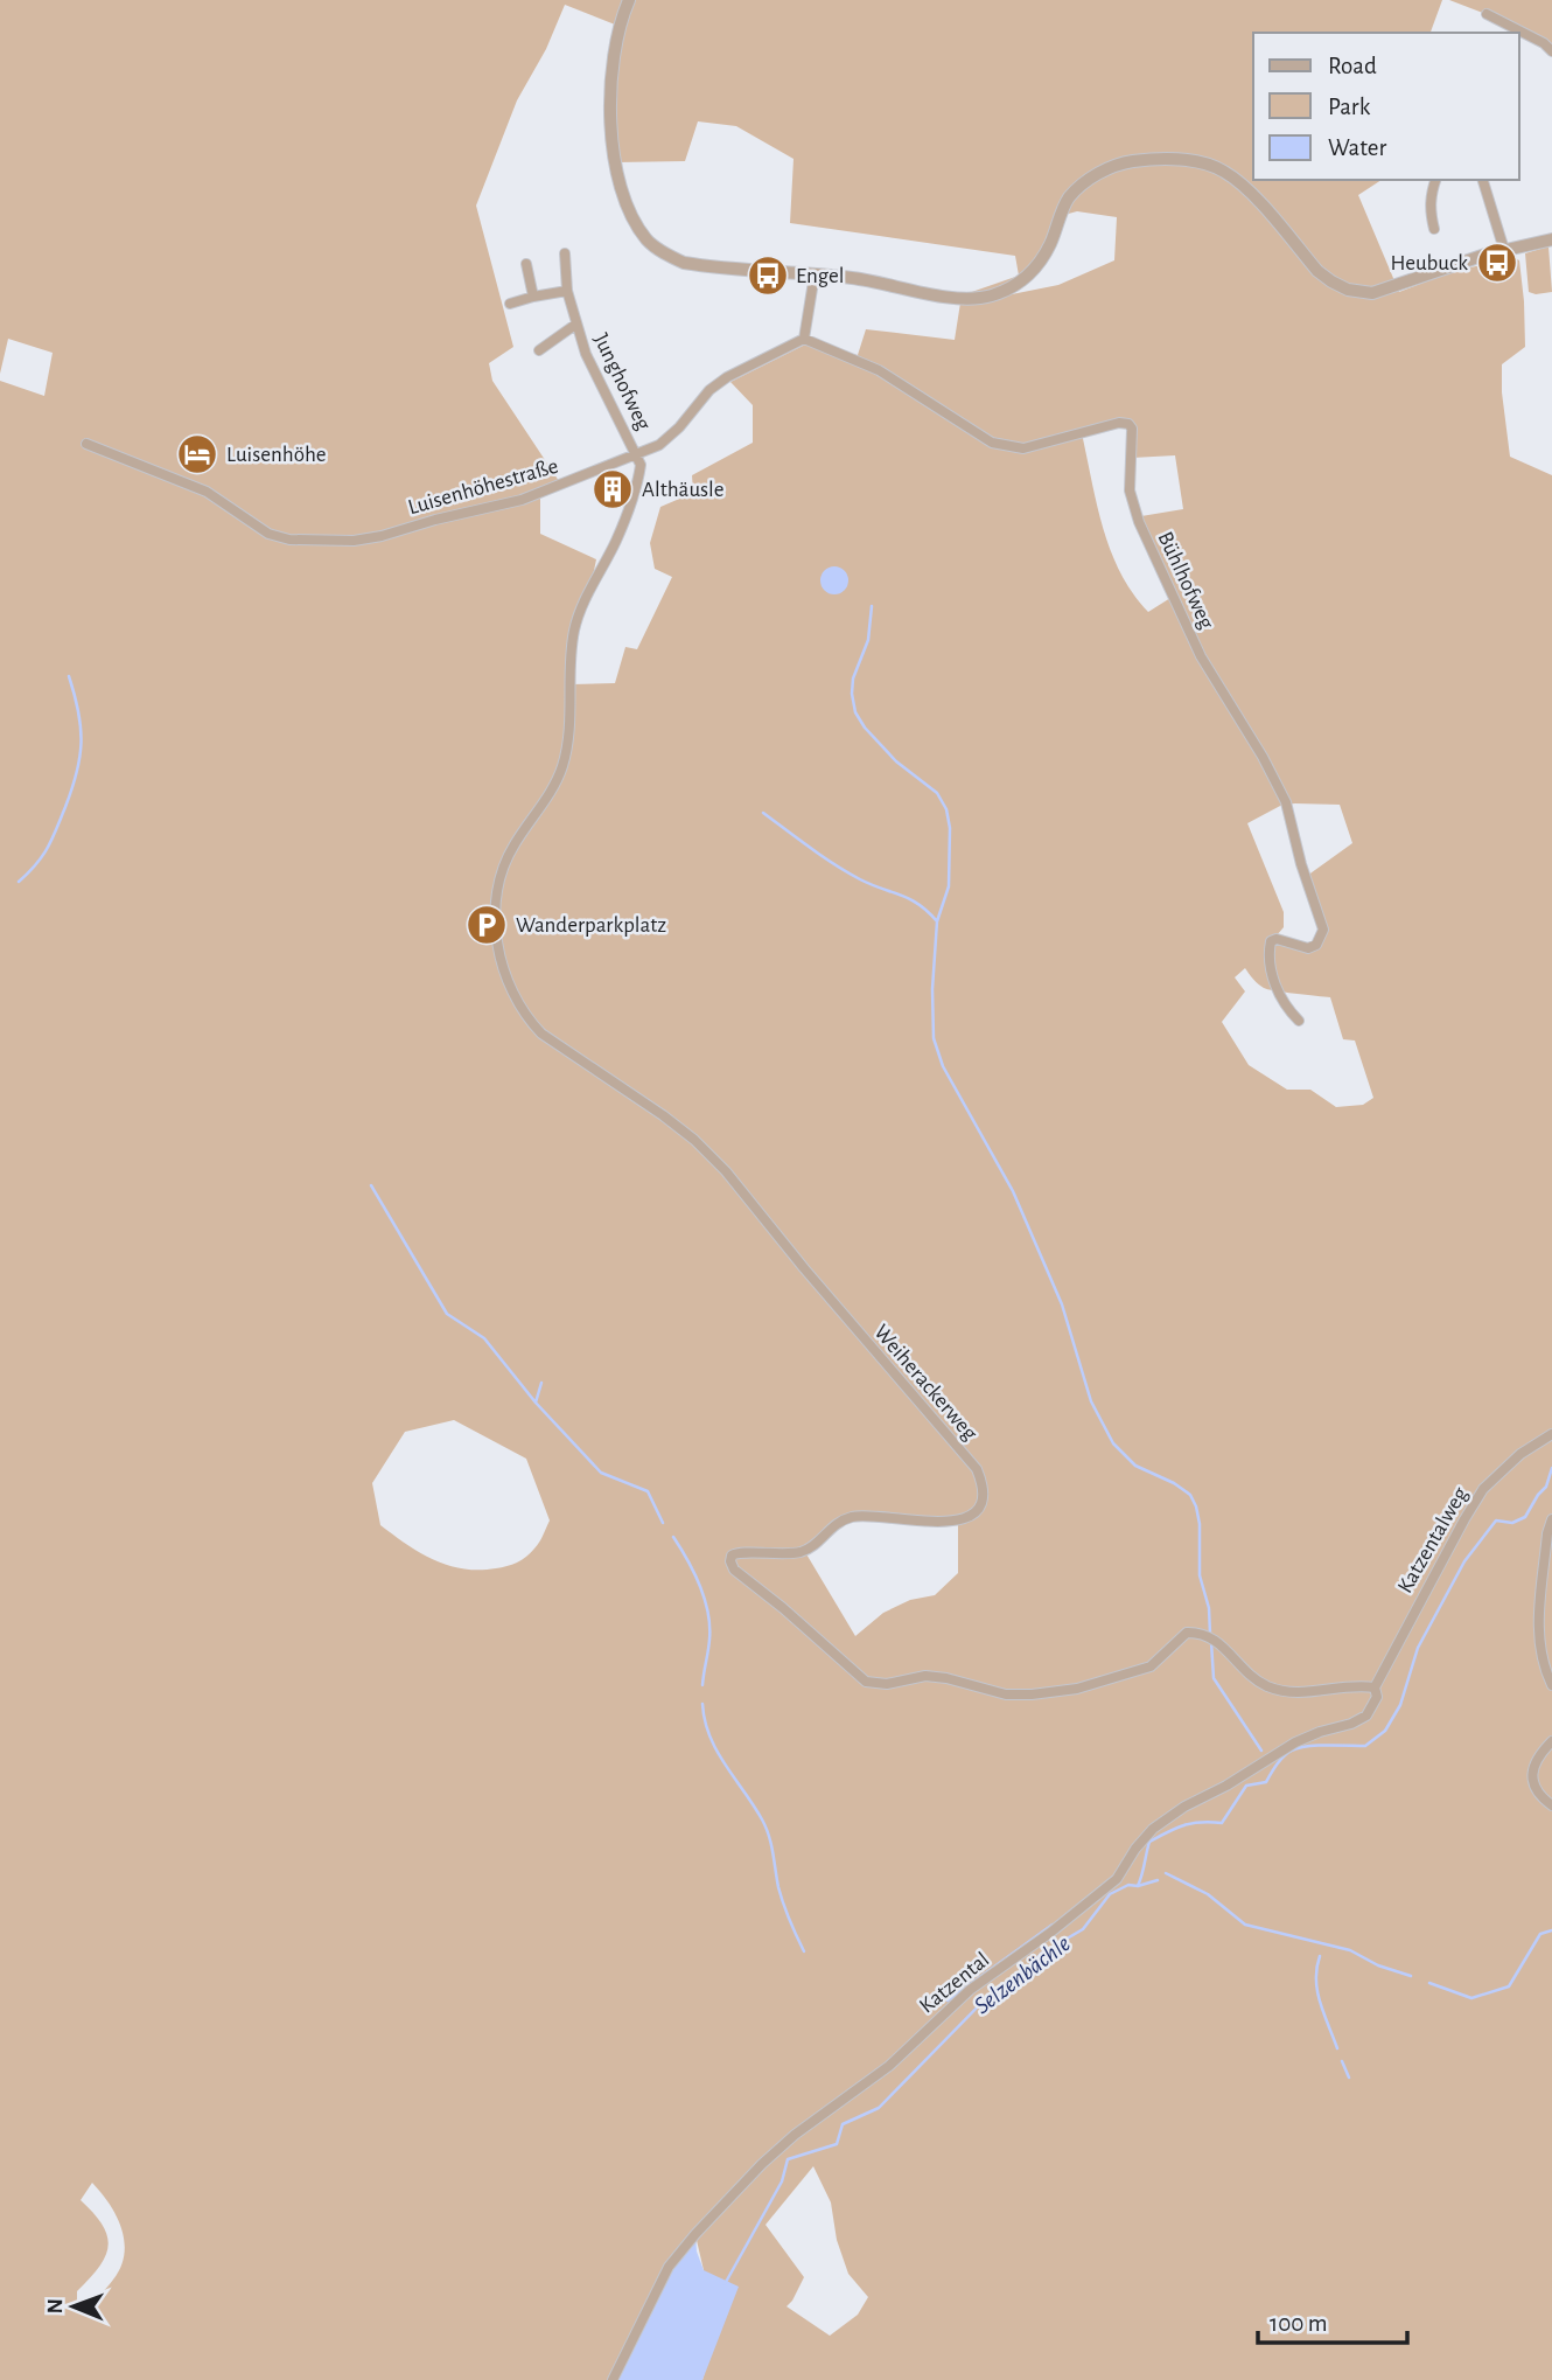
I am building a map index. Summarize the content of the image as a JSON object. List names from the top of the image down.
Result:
{
  "streets": {
    "street": [
      "Junghofweg",
      "Luisenhöhestraße",
      "Bühlhofweg",
      "Weiherackerweg",
      "Katzentalweg",
      "Katzental"
    ]
  },
  "crossings": [
    ["Junghofweg", "Luisenhöhestraße"],
    ["Junghofweg", "Weiherackerweg"],
    ["Luisenhöhestraße", "Bühlhofweg"],
    ["Luisenhöhestraße", "Weiherackerweg"],
    ["Weiherackerweg", "Katzentalweg"],
    ["Weiherackerweg", "Katzental"],
    ["Katzentalweg", "Katzental"]
  ],
  "water": ["Selzenbächle"],
  "places": {
    "bus stop": ["Heubuck", "Engel"],
    "hotel": ["Luisenhöhe"],
    "building": ["Althäusle"],
    "parking": ["Wanderparkplatz"]
  },
  "legend": ["Road", "Park", "Water"],
  "scale_bar": "100 m",
  "north": "left"
}
